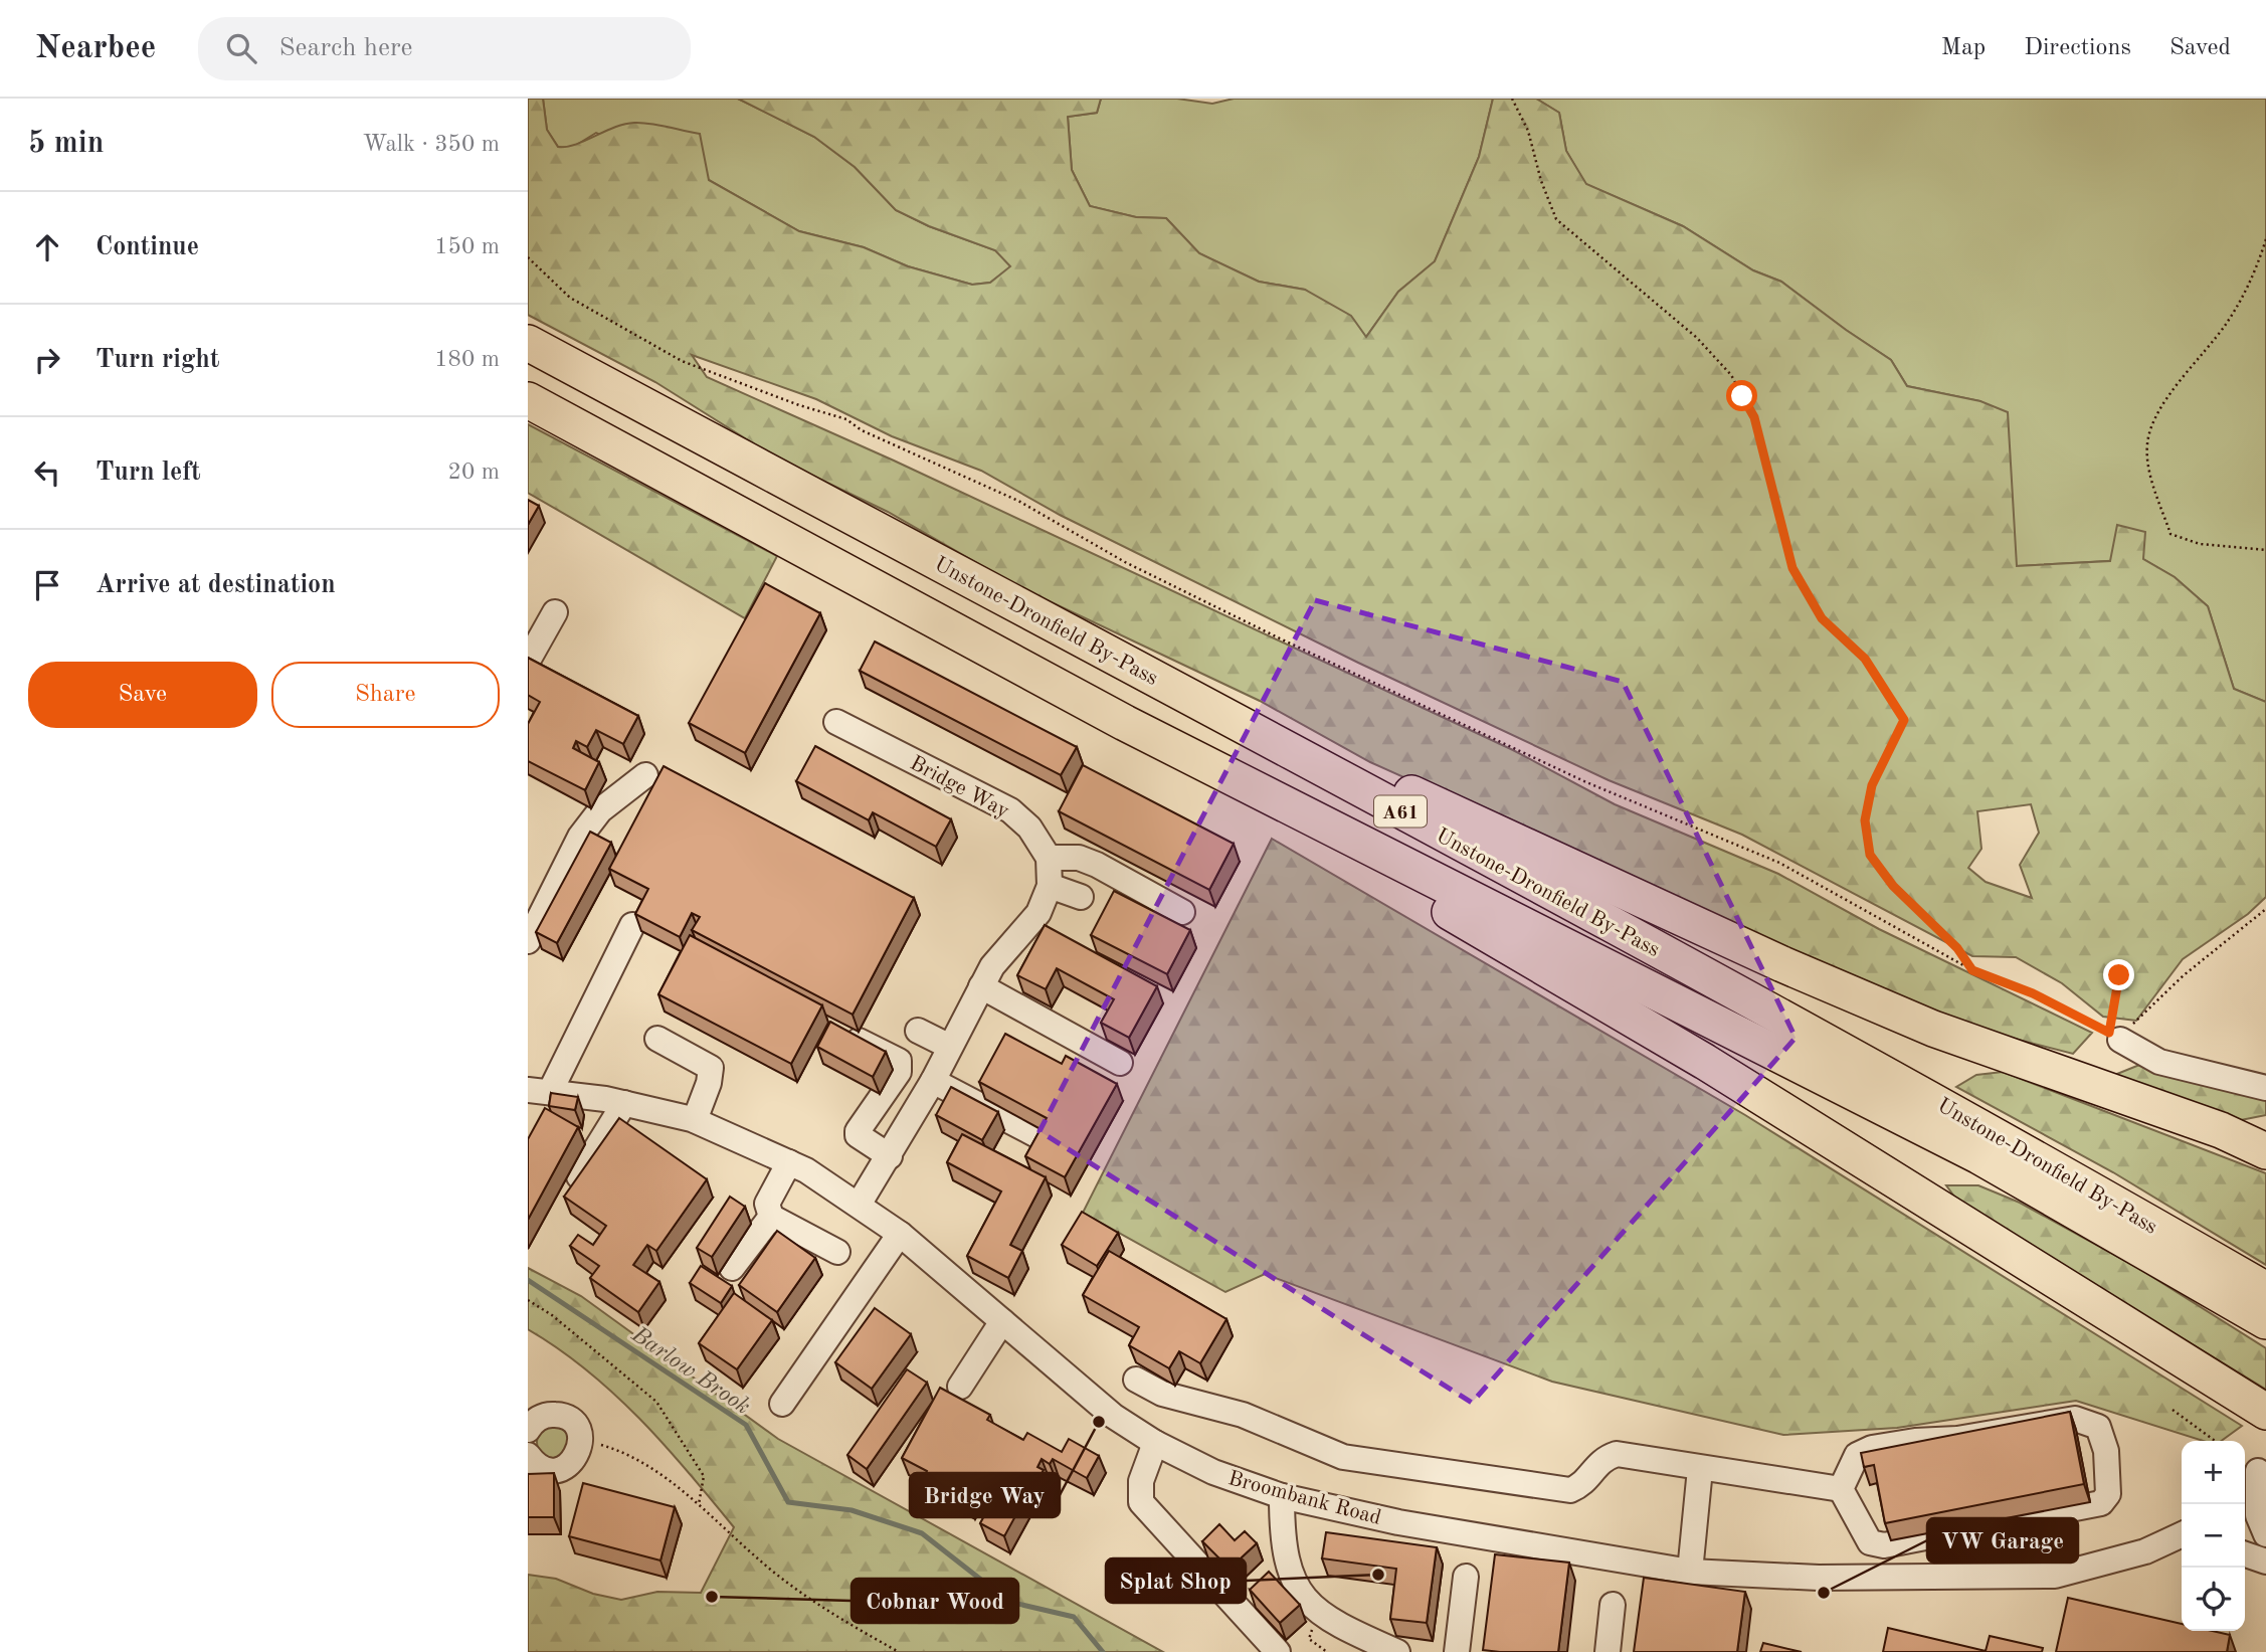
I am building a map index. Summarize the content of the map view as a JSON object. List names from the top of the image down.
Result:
{
  "streets": {
    "highway": ["Unstone-Dronfield By-Pass", "A61"],
    "street": ["Bridge Way", "Broombank Road"]
  },
  "crossings": [
    ["Unstone-Dronfield By-Pass", "A61"]
  ],
  "water": ["Barlow Brook"],
  "places": [
    "Bridge Way",
    "Splat Shop",
    "VW Garage",
    "Cobnar Wood"
  ],
  "page": {
    "header": "Nearbee",
    "search": "Search here",
    "nav": ["Map", "Directions", "Saved"],
    "heading": ["5 min", "Walk · 350 m"],
    "list": [
      ["Continue", "150 m"],
      ["Turn right", "180 m"],
      ["Turn left", "20 m"],
      "Arrive at destination"
    ],
    "buttons": ["Save", "Share"],
    "map_buttons": ["+", "−"]
  }
}
